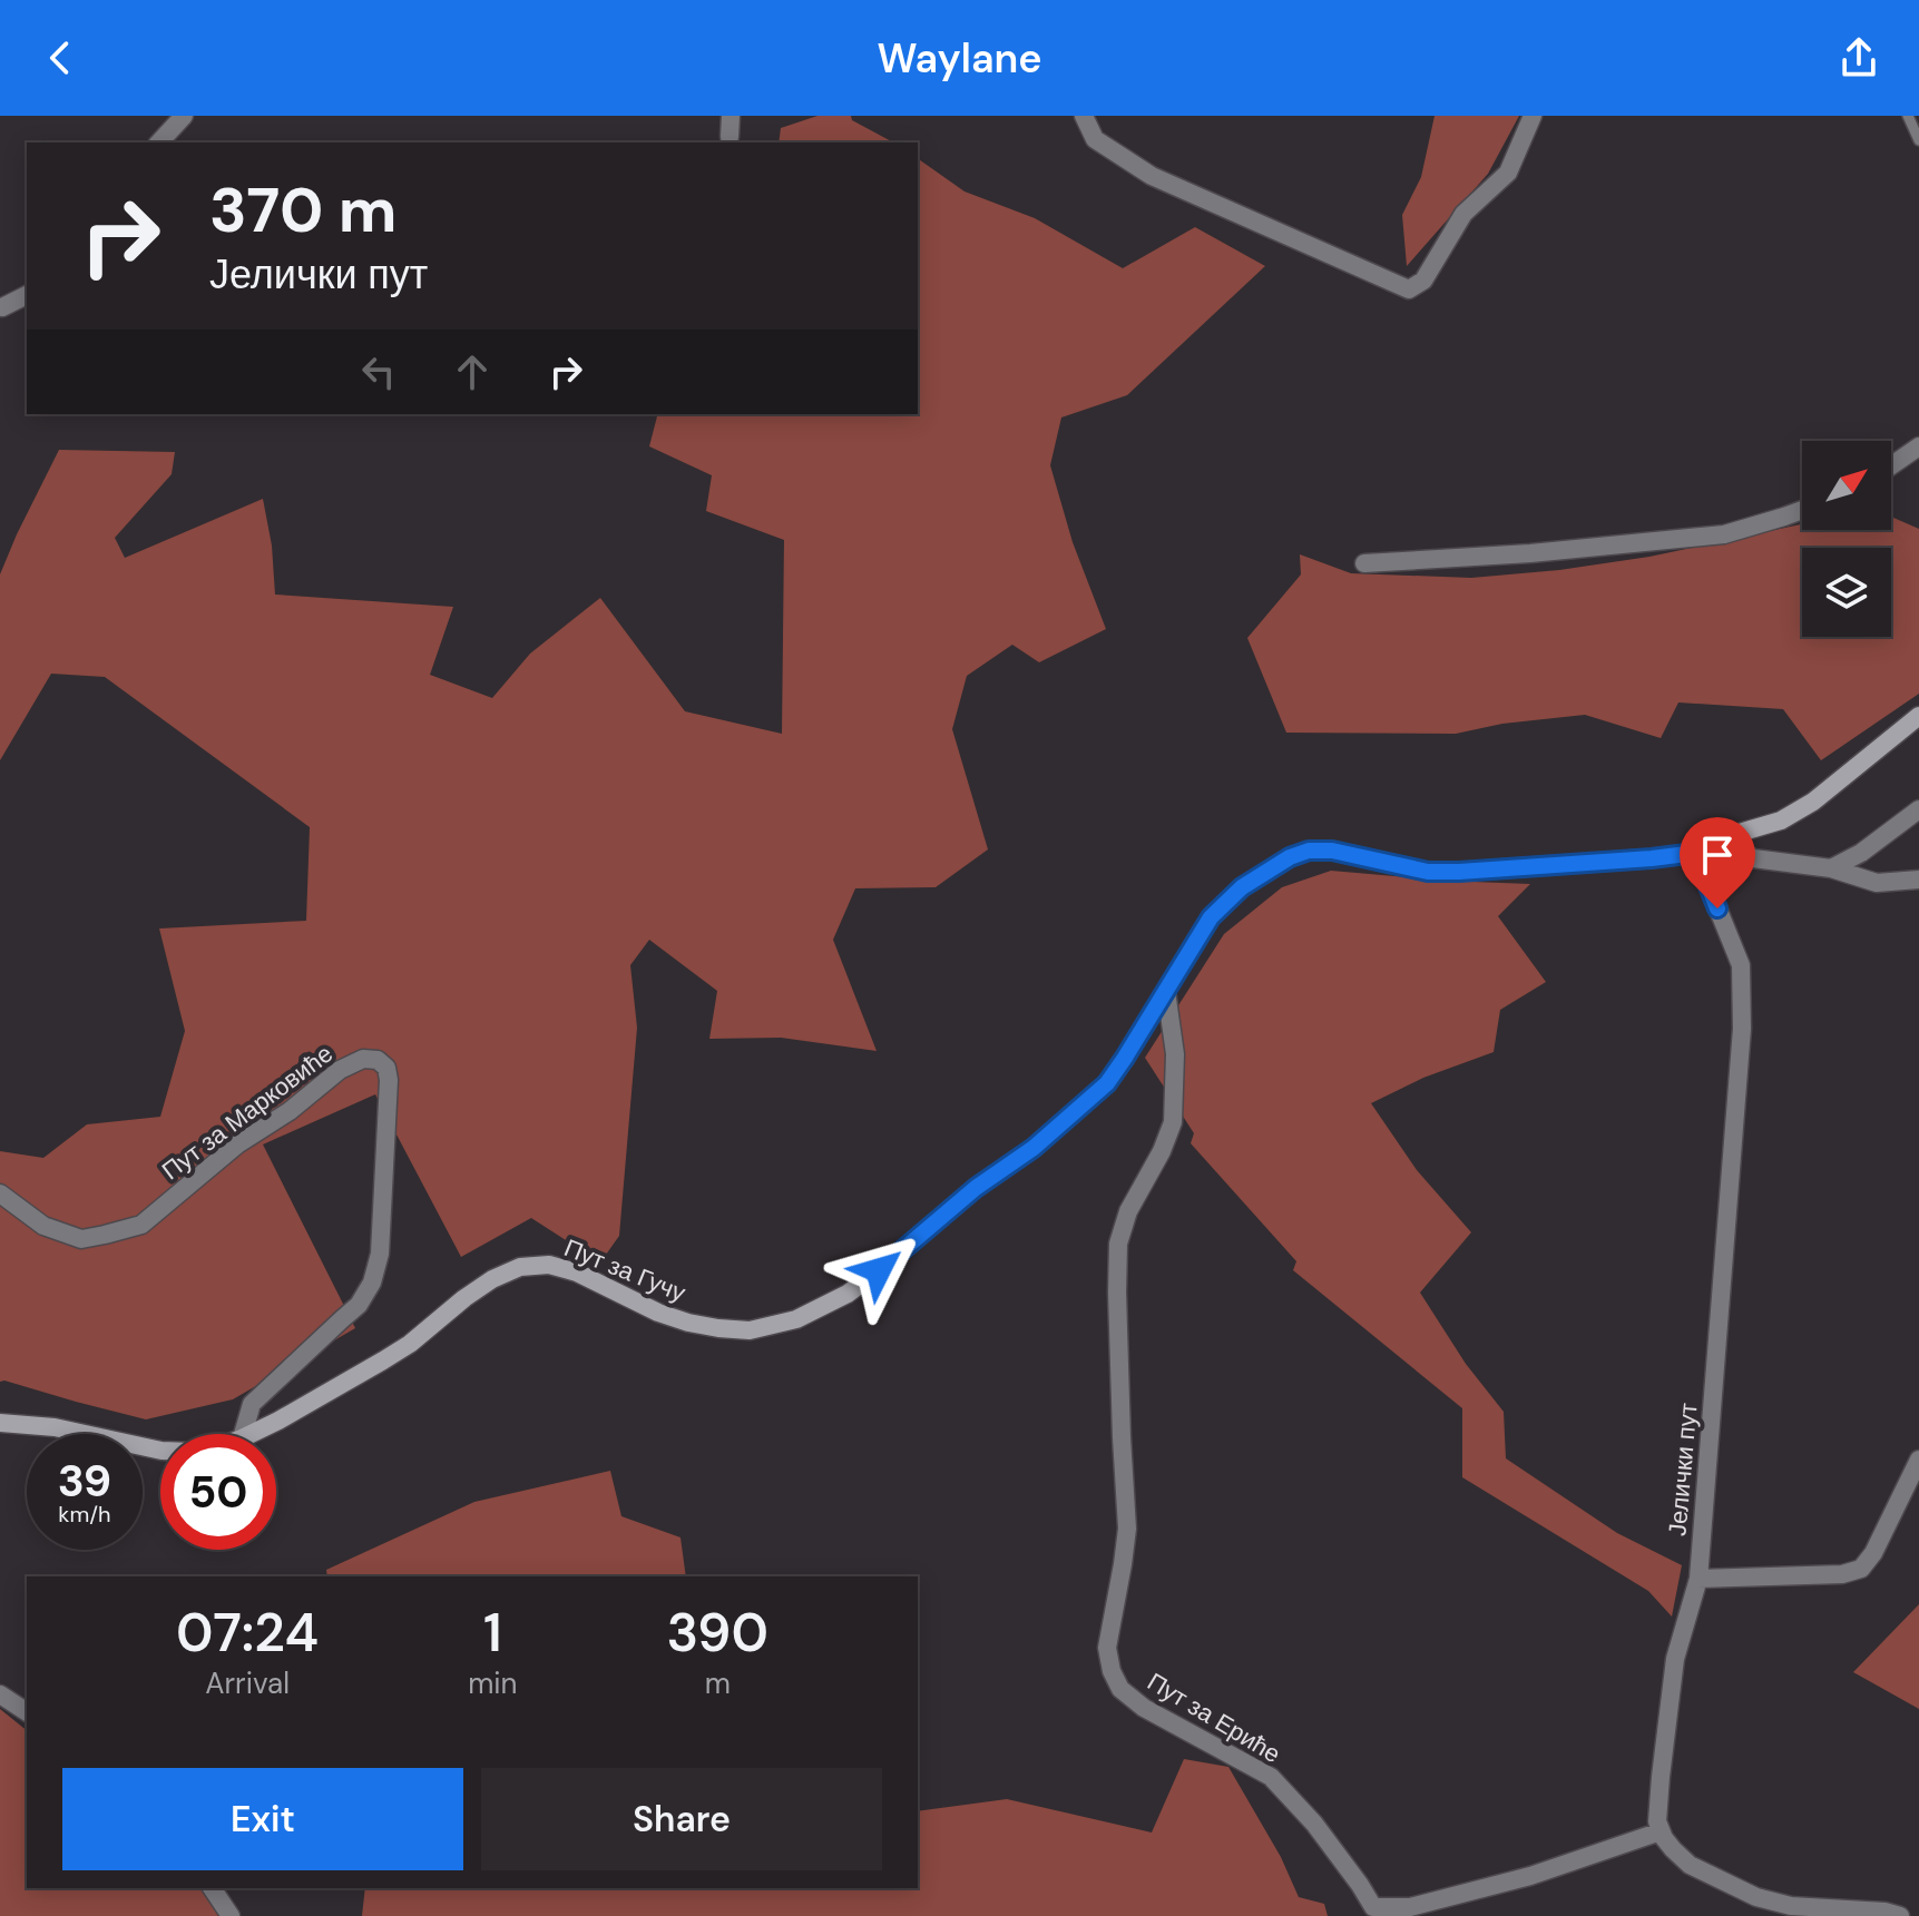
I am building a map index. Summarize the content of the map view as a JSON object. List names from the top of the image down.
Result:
{
  "streets": {
    "main road": ["Пут за Гучу"],
    "street": ["Пут за Марковиће", "Јелички пут", "Пут за Ериће"]
  },
  "crossings": [
    ["Пут за Гучу", "Јелички пут"],
    ["Пут за Гучу", "Пут за Ериће"],
    ["Јелички пут", "Пут за Ериће"]
  ],
  "north": "top right",
  "page": {
    "header": "Waylane",
    "turn": ["370 m", "Јелички пут"],
    "speed": "39 km/h",
    "limit": "50",
    "eta": [
      "07:24",
      "Arrival",
      "1",
      "min",
      "390",
      "m"
    ],
    "buttons": ["Exit", "Share"]
  }
}
